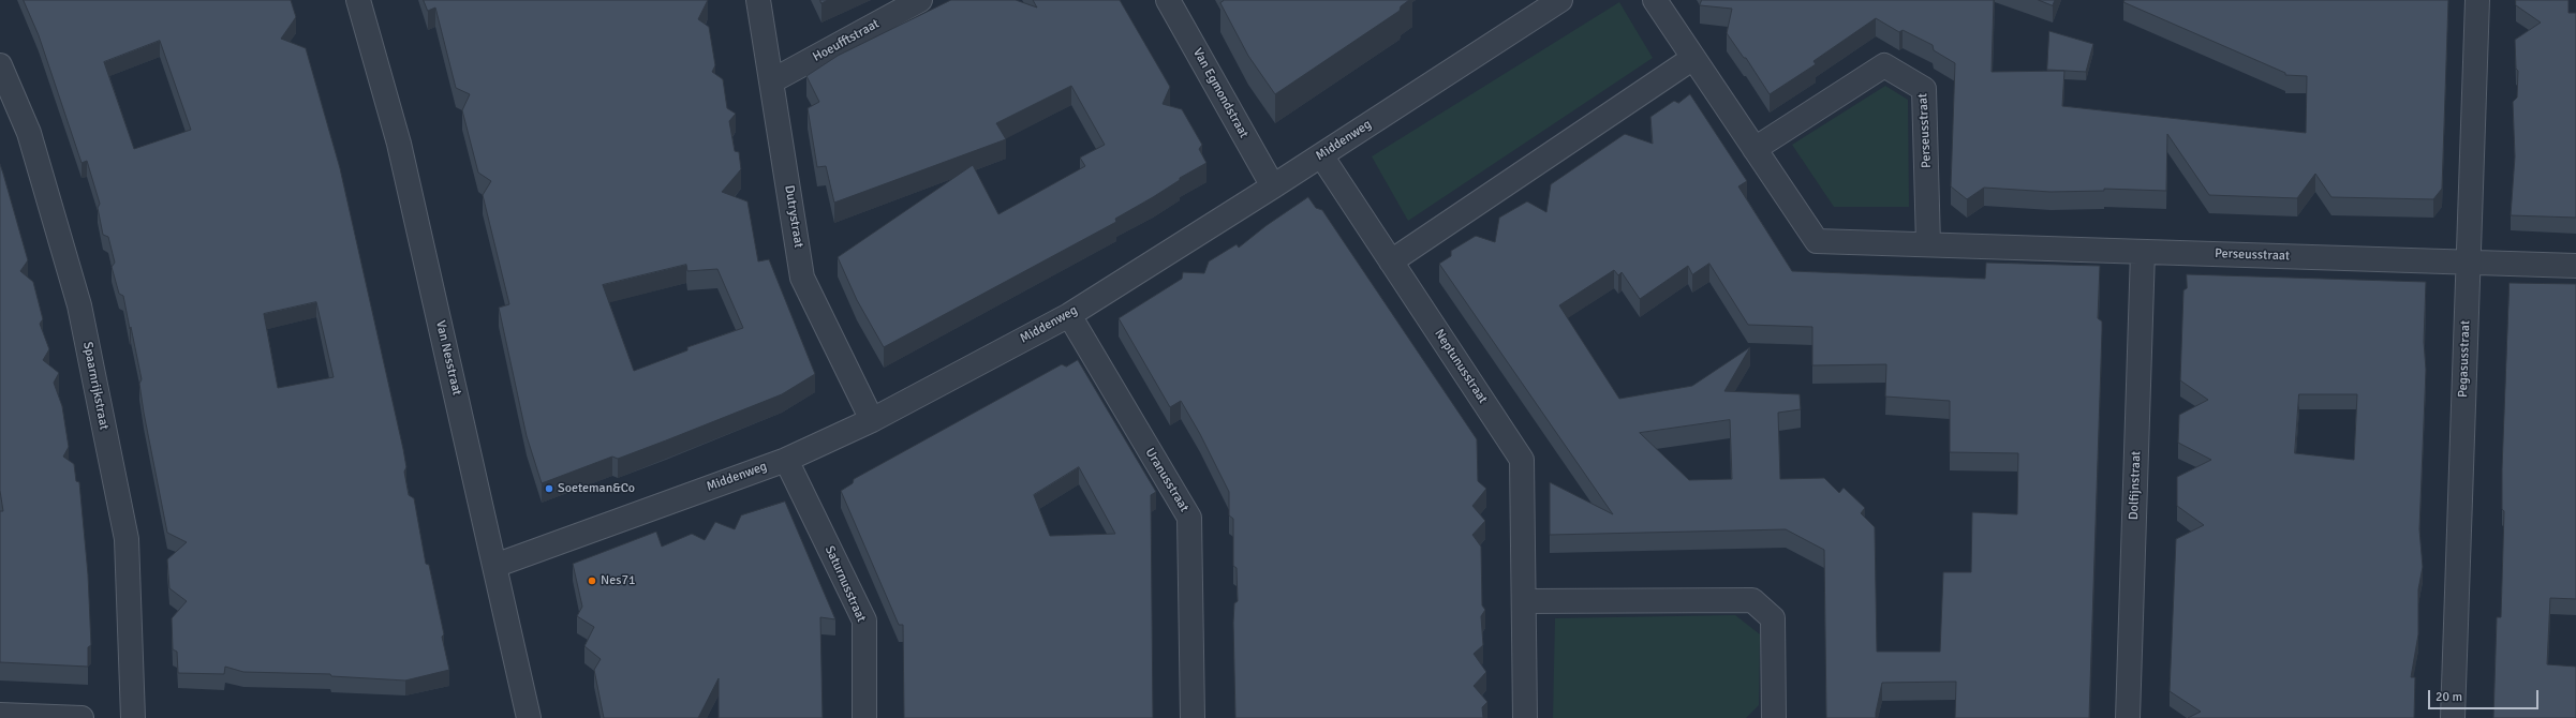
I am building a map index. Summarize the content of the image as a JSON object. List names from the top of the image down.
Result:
{
  "streets": {
    "street": [
      "Hoeufftstraat",
      "Van Egmondstraat",
      "Perseusstraat",
      "Middenweg",
      "Dutrystraat",
      "Van Nesstraat",
      "Pegasusstraat",
      "Neptunusstraat",
      "Spaarnrijkstraat",
      "Uranusstraat",
      "Dolfijnstraat",
      "Saturnusstraat"
    ]
  },
  "crossings": [
    ["Hoeufftstraat", "Dutrystraat"],
    ["Van Egmondstraat", "Middenweg"],
    ["Perseusstraat", "Pegasusstraat"],
    ["Perseusstraat", "Dolfijnstraat"],
    ["Middenweg", "Dutrystraat"],
    ["Middenweg", "Van Nesstraat"],
    ["Middenweg", "Neptunusstraat"],
    ["Middenweg", "Uranusstraat"],
    ["Middenweg", "Saturnusstraat"]
  ],
  "places": ["Soeteman&Co", "Nes71"],
  "scale_bar": "20 m"
}
